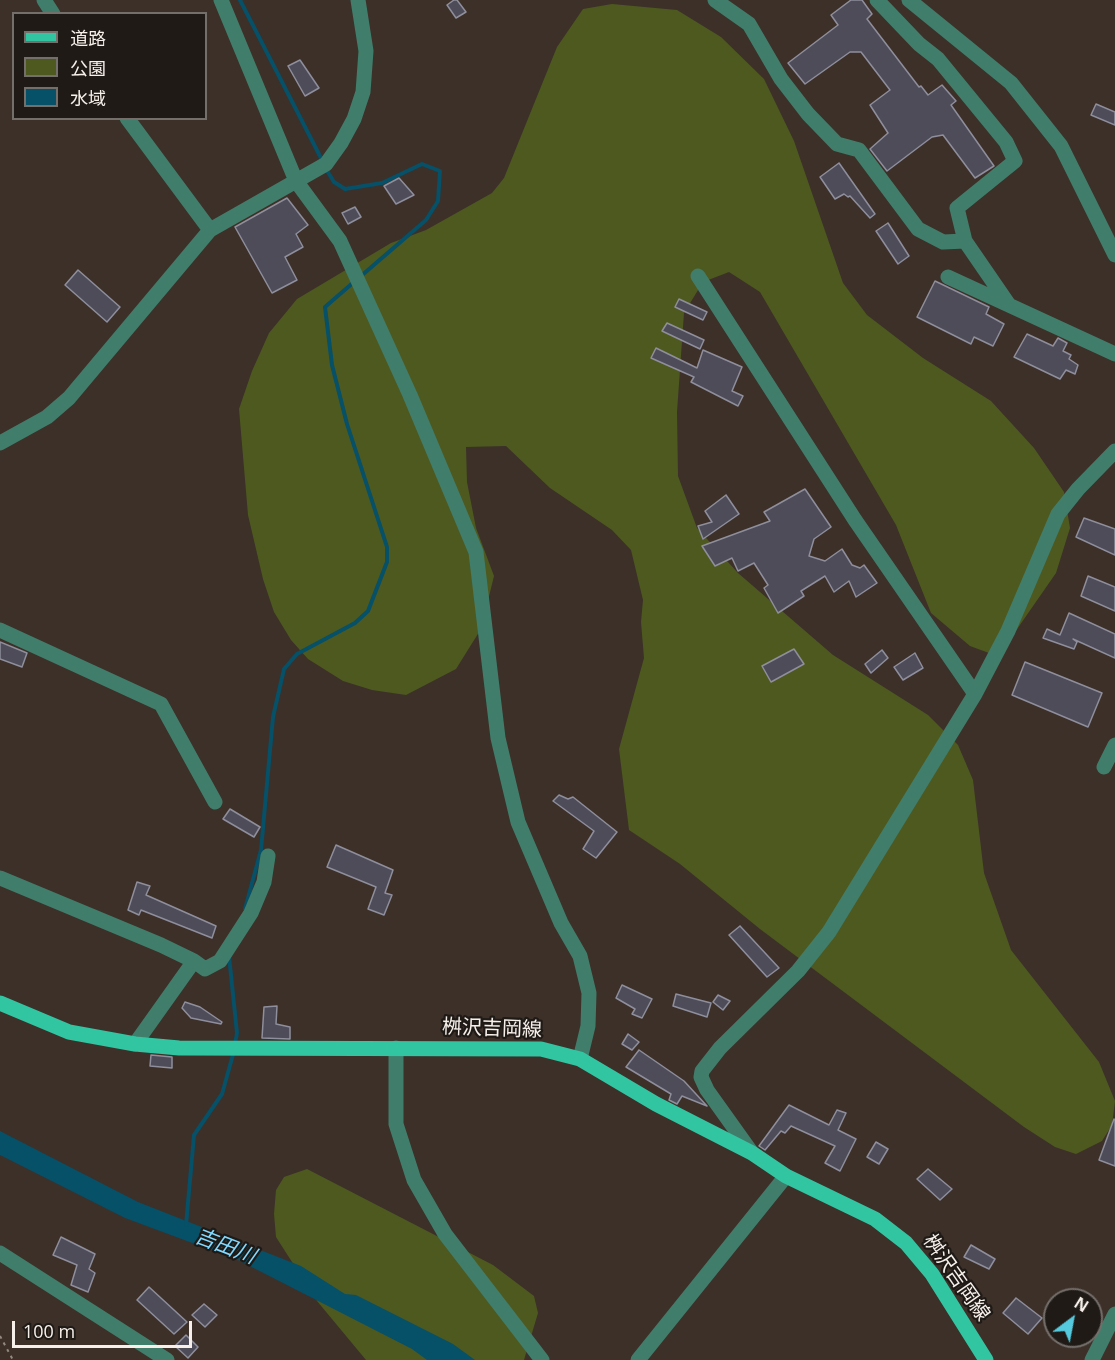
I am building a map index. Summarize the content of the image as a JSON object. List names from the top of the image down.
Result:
{
  "streets": {
    "main road": ["桝沢吉岡線"]
  },
  "water": ["吉田川"],
  "legend": ["道路", "公園", "水域"],
  "scale_bar": "100 m",
  "north": "top right"
}
